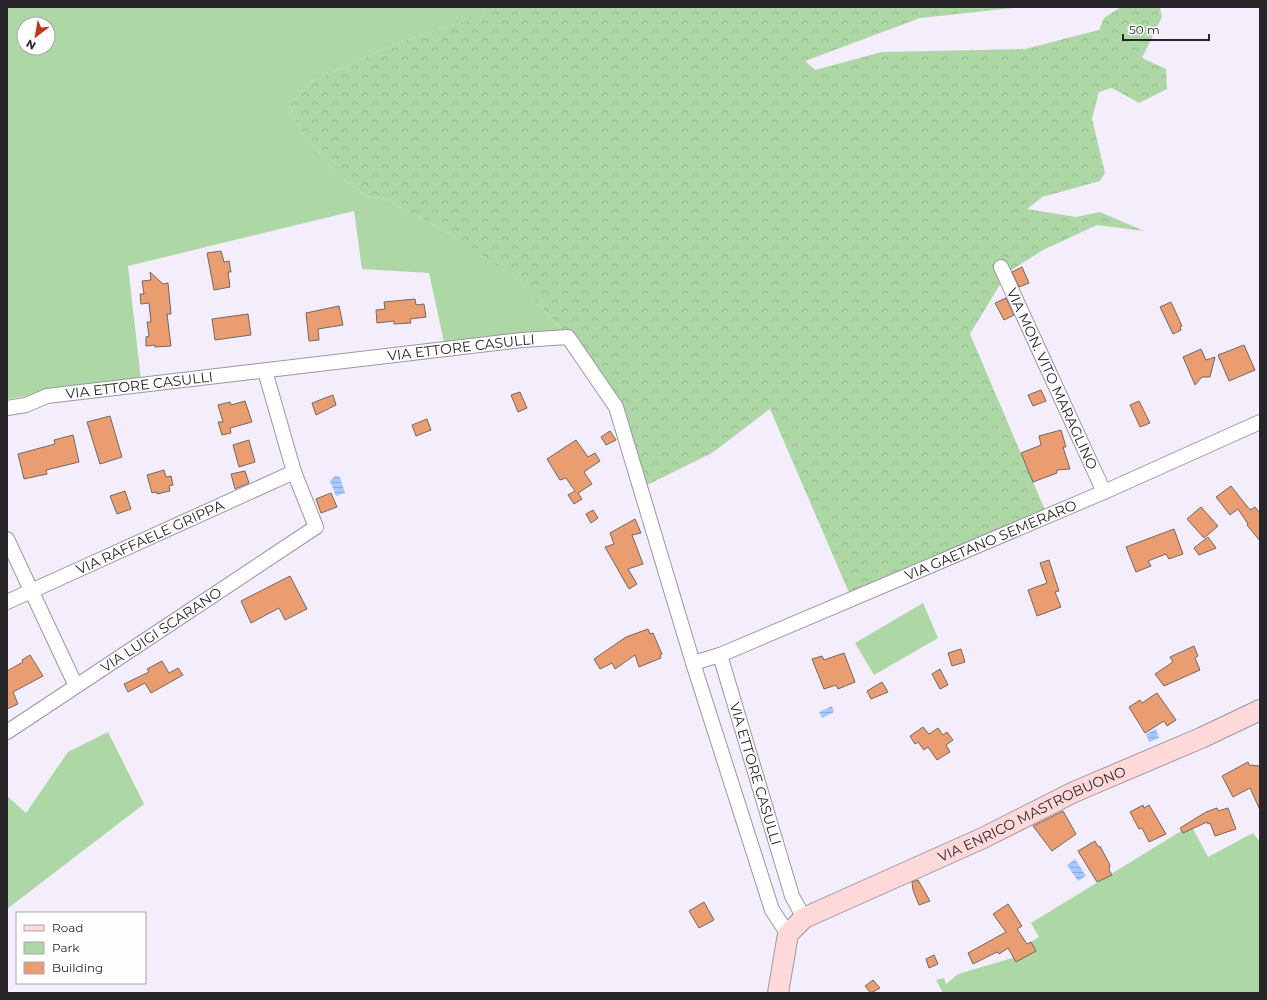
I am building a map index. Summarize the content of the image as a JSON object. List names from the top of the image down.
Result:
{
  "streets": {
    "street": [
      "VIA ETTORE CASULLI",
      "VIA MON. VITO MARAGLINO",
      "VIA RAFFAELE GRIPPA",
      "VIA GAETANO SEMERARO",
      "VIA LUIGI SCARANO",
      "VIA ENRICO MASTROBUONO"
    ]
  },
  "crossings": [
    ["VIA ETTORE CASULLI", "VIA GAETANO SEMERARO"],
    ["VIA ETTORE CASULLI", "VIA ENRICO MASTROBUONO"],
    ["VIA MON. VITO MARAGLINO", "VIA GAETANO SEMERARO"],
    ["VIA RAFFAELE GRIPPA", "VIA LUIGI SCARANO"]
  ],
  "legend": ["Road", "Park", "Building"],
  "scale_bar": "50 m",
  "north": "bottom left"
}
